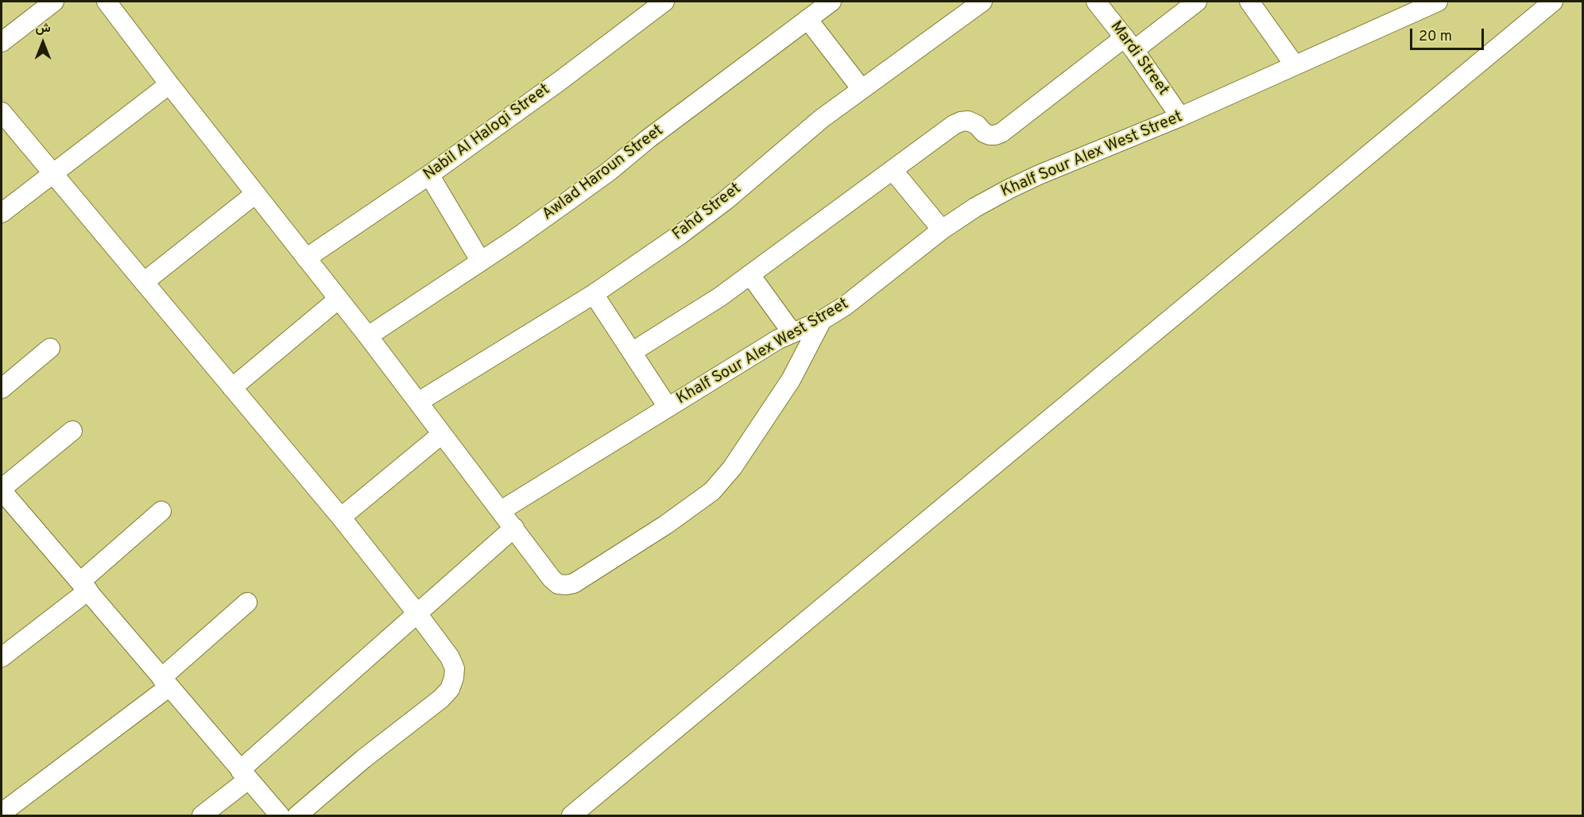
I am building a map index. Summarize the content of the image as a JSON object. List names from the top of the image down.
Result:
{
  "streets": {
    "street": [
      "Mardi Street",
      "Nabil Al Halogi Street",
      "Khalf Sour Alex West Street",
      "Awlad Haroun Street",
      "Fahd Street"
    ]
  },
  "crossings": [
    ["Mardi Street", "Khalf Sour Alex West Street"]
  ],
  "scale_bar": "20 m",
  "north": "top"
}
